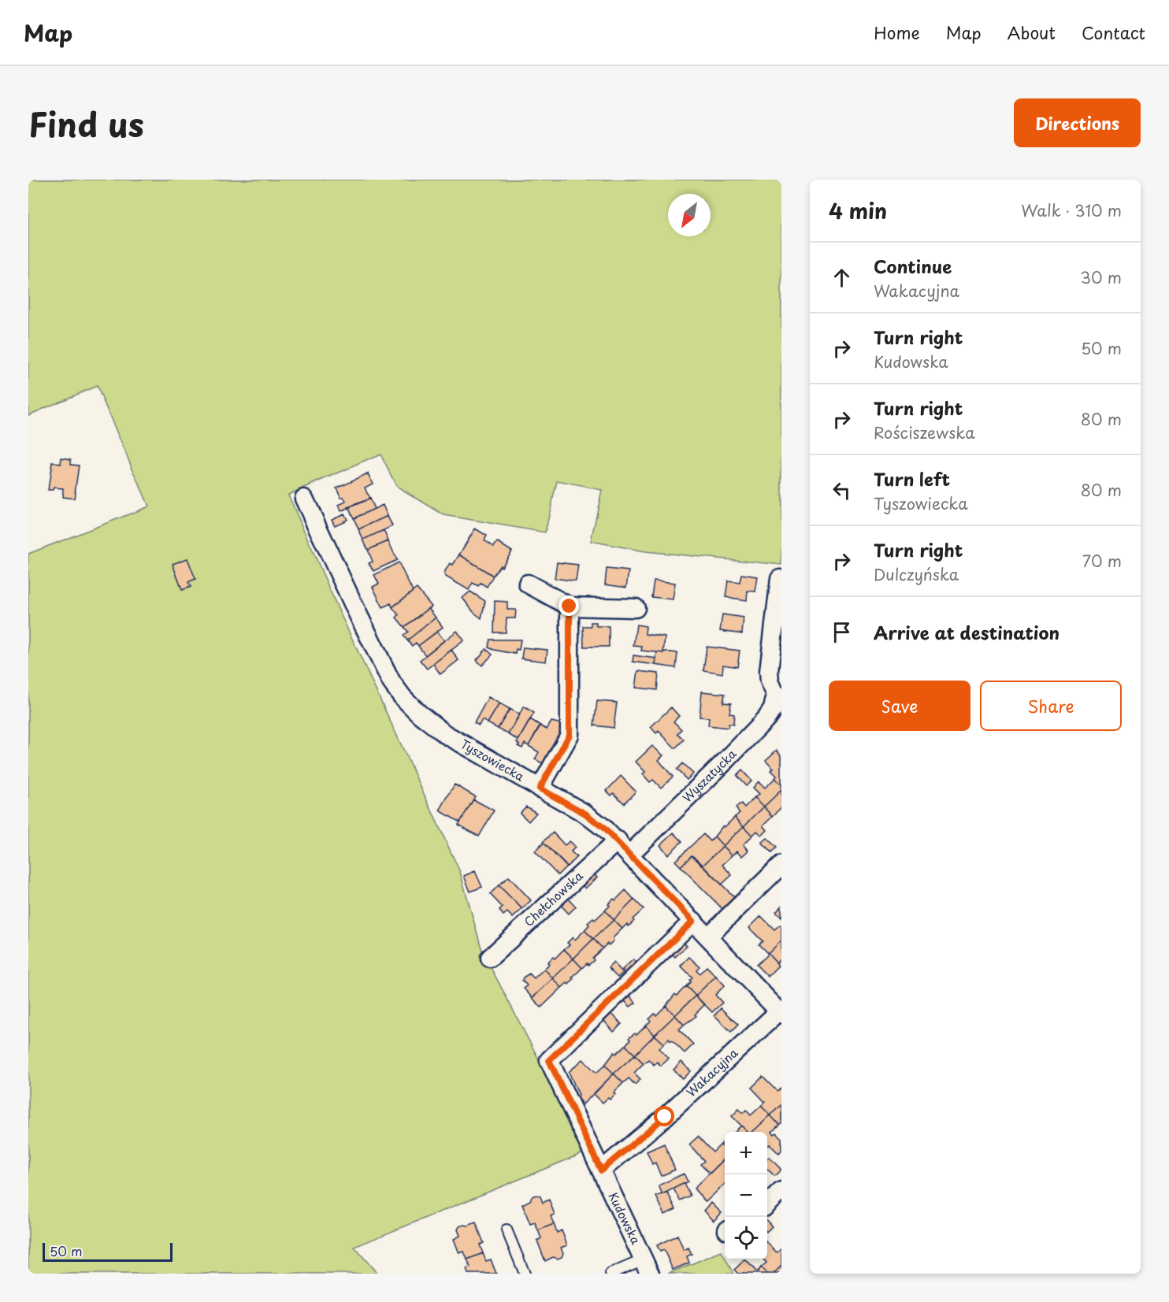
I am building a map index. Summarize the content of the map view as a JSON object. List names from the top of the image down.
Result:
{
  "streets": {
    "street": [
      "Tyszowiecka",
      "Wyszatycka",
      "Chełchowska",
      "Wakacyjna",
      "Kudowska"
    ]
  },
  "crossings": [
    ["Tyszowiecka", "Wyszatycka"],
    ["Tyszowiecka", "Chełchowska"],
    ["Tyszowiecka", "Wakacyjna"],
    ["Tyszowiecka", "Kudowska"],
    ["Wakacyjna", "Kudowska"]
  ],
  "scale_bar": "50 m",
  "north": "bottom left",
  "page": {
    "header": "Map",
    "nav": [
      "Home",
      "Map",
      "About",
      "Contact"
    ],
    "title": "Find us",
    "buttons": [
      "Directions",
      ["Save", "Share"]
    ],
    "heading": ["4 min", "Walk · 310 m"],
    "list": [
      ["Continue", "Wakacyjna", "30 m"],
      ["Turn right", "Kudowska", "50 m"],
      ["Turn right", "Rościszewska", "80 m"],
      ["Turn left", "Tyszowiecka", "80 m"],
      ["Turn right", "Dulczyńska", "70 m"],
      "Arrive at destination"
    ],
    "map_buttons": ["+", "−"],
    "scale": "50 m"
  }
}
